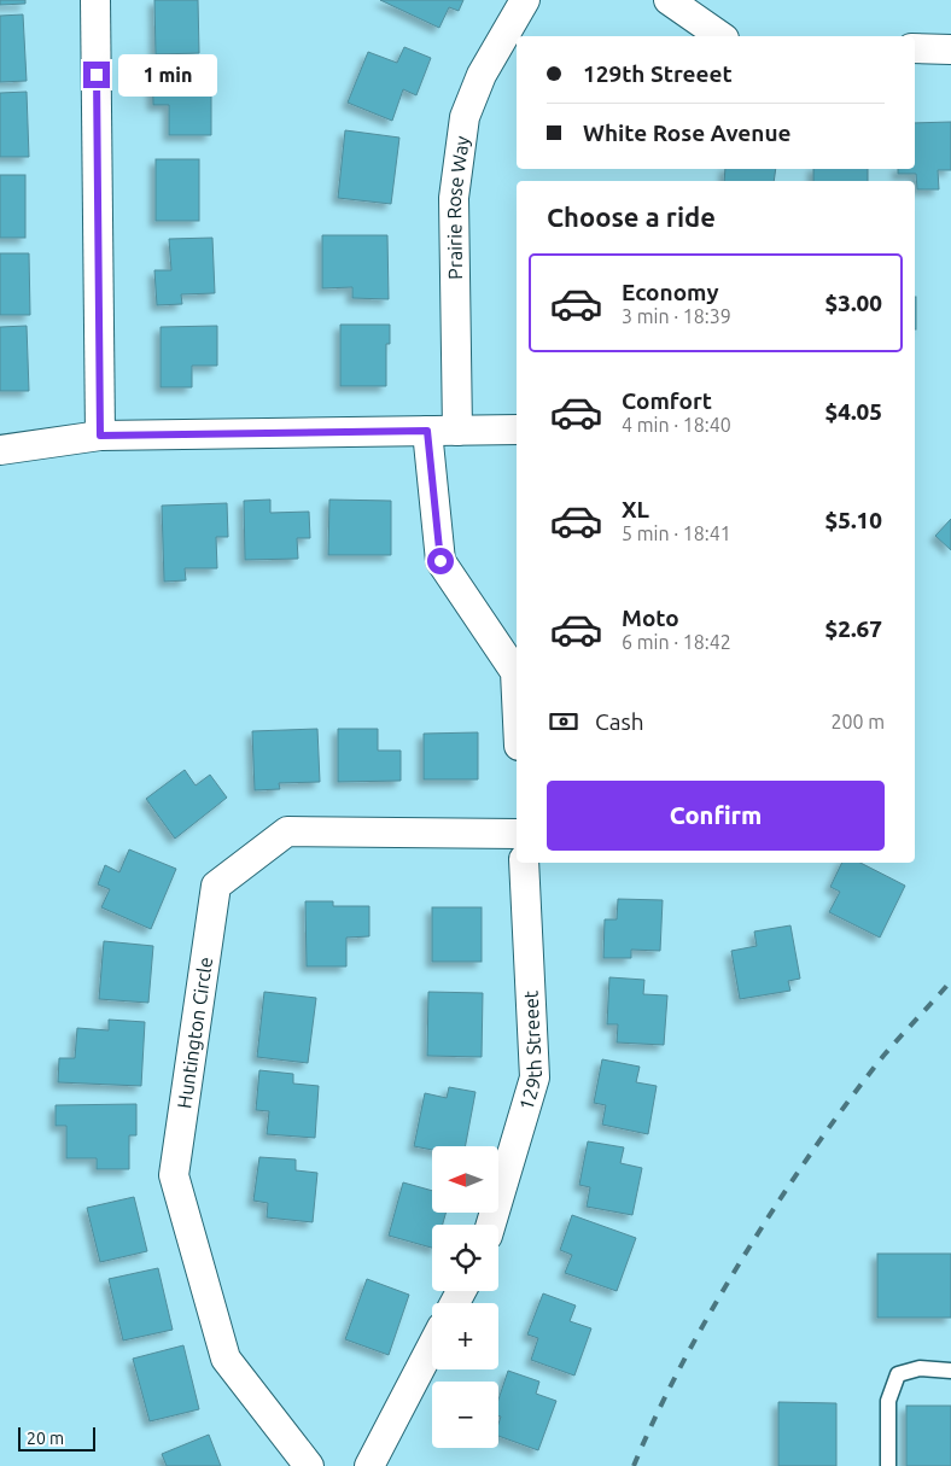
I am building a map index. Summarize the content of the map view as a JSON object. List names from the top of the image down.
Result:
{
  "streets": {
    "street": ["Prairie Rose Way", "Huntington Circle", "129th Streeet"]
  },
  "scale_bar": "20 m",
  "north": "left",
  "page": {
    "banner": ["129th Streeet", "White Rose Avenue"],
    "bubble": "1 min",
    "heading": "Choose a ride",
    "list": [
      {
        "name": "Economy",
        "note": "3 min · 18:39",
        "value": "$3.00"
      },
      {
        "name": "Comfort",
        "note": "4 min · 18:40",
        "value": "$4.05"
      },
      {
        "name": "XL",
        "note": "5 min · 18:41",
        "value": "$5.10"
      },
      {
        "name": "Moto",
        "note": "6 min · 18:42",
        "value": "$2.67"
      }
    ],
    "pay": ["Cash", "200 m"],
    "buttons": "Confirm",
    "map_buttons": ["+", "−"],
    "scale": "20 m"
  }
}
